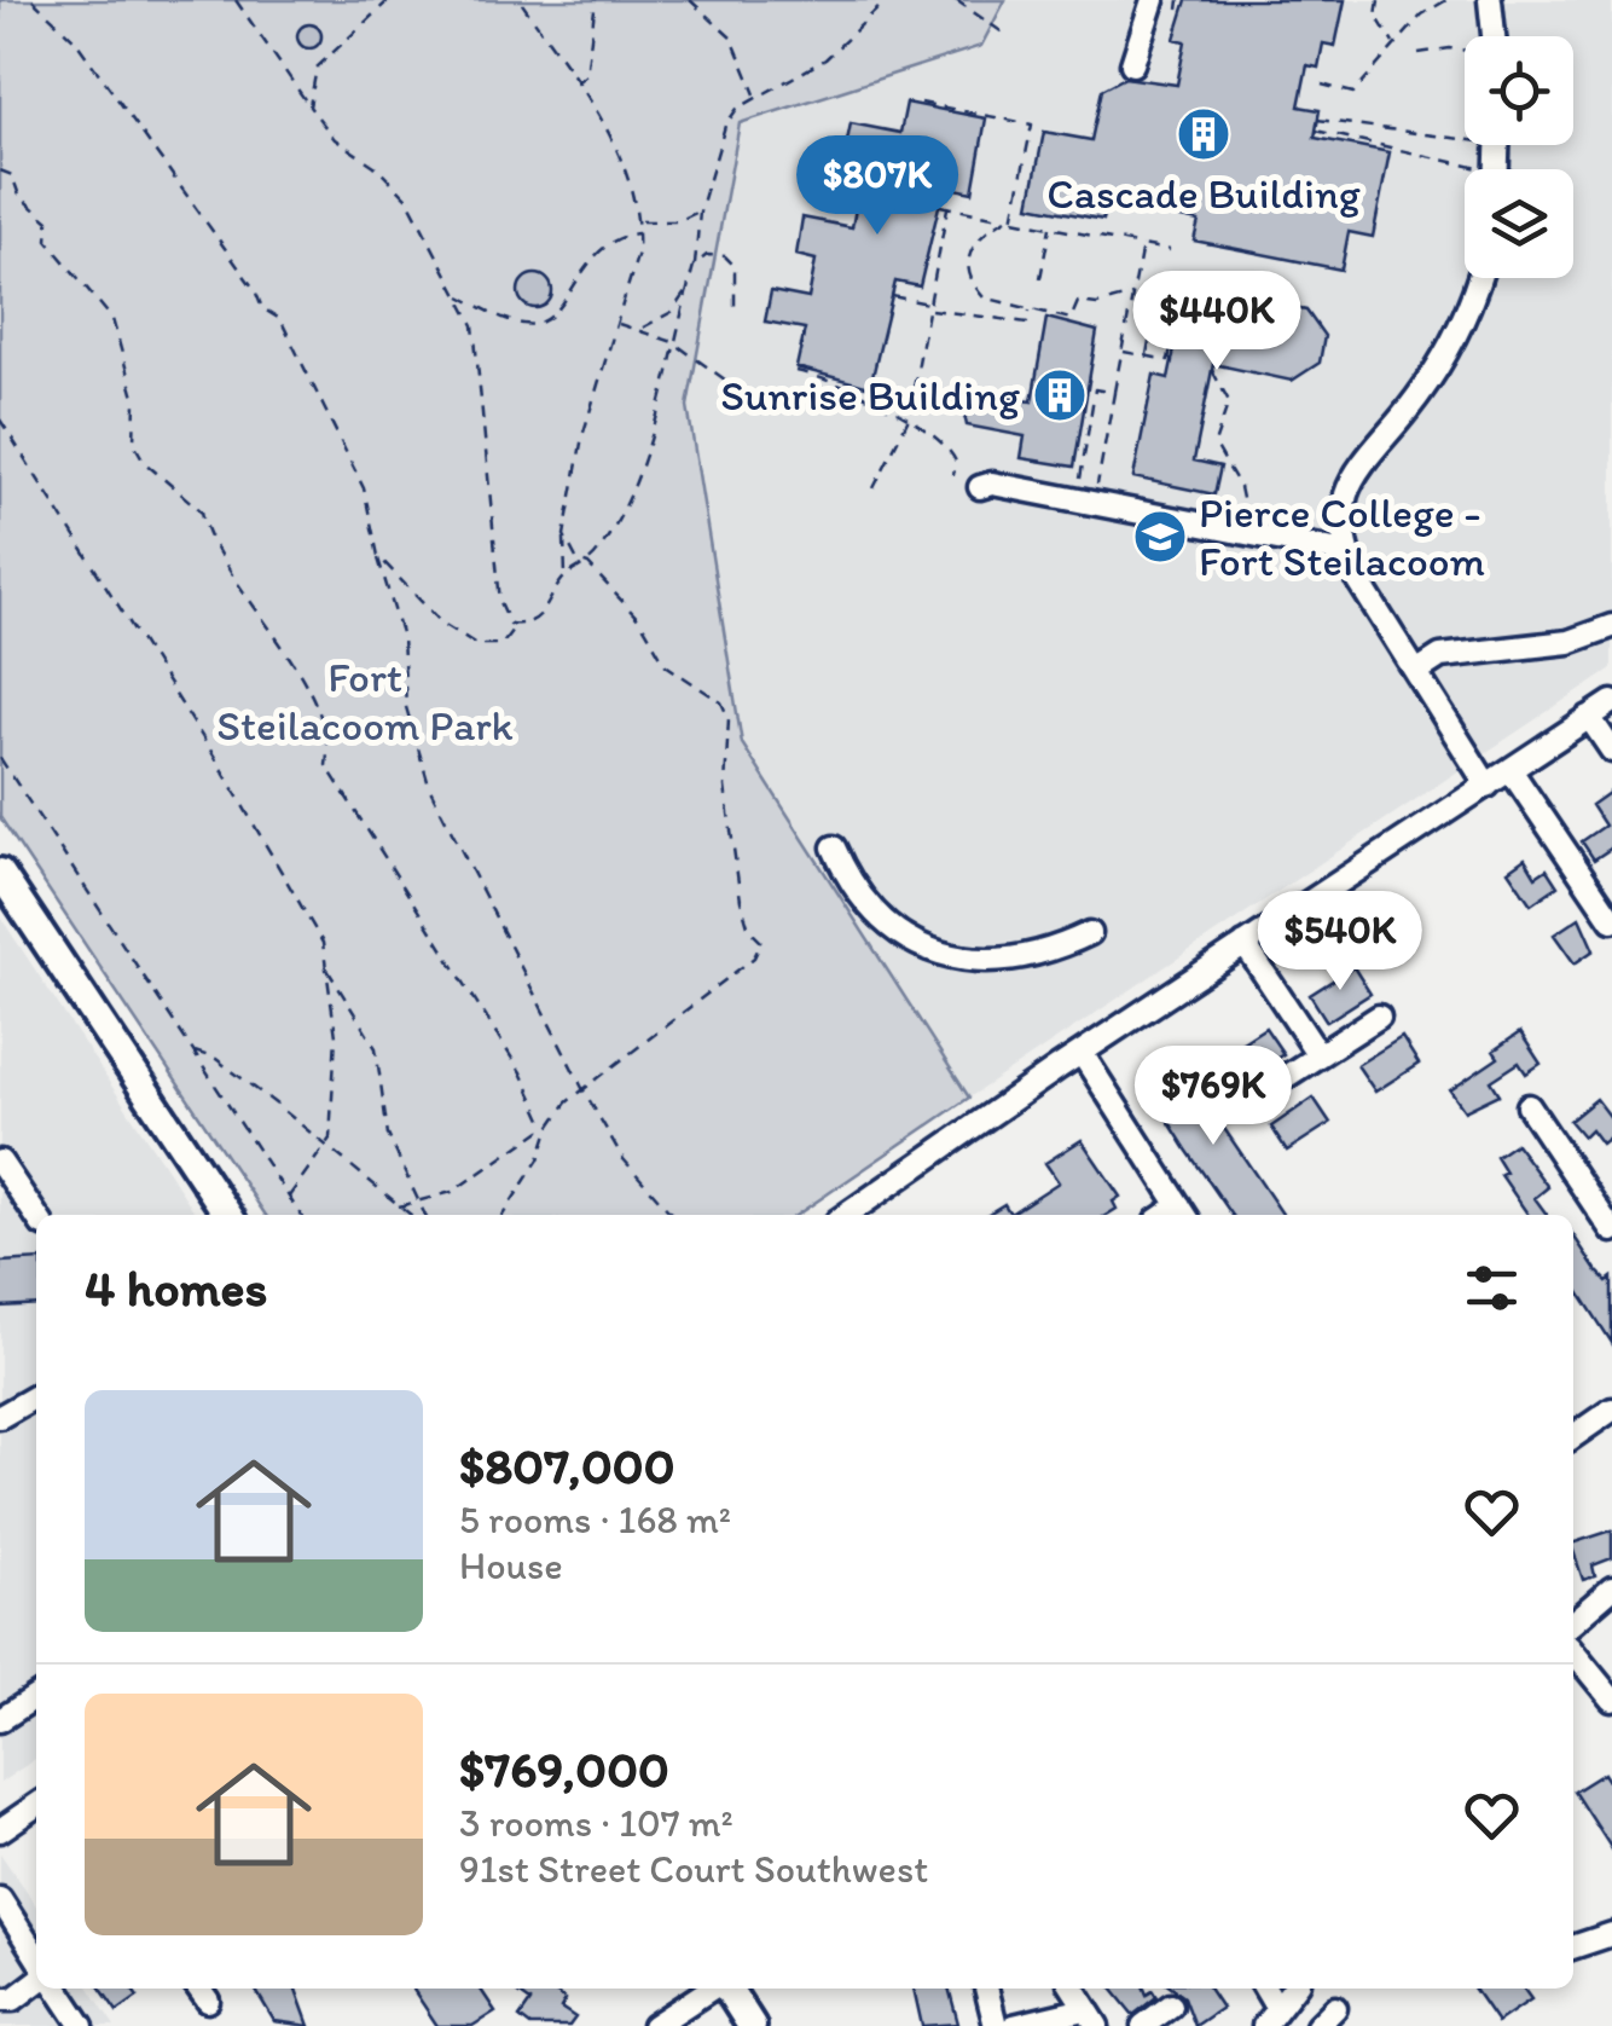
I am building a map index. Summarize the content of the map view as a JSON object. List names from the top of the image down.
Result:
{
  "parks": ["Fort Steilacoom Park"],
  "places": {
    "building": ["Cascade Building", "Sunrise Building"],
    "school or university": ["Pierce College - Fort Steilacoom"]
  },
  "page": {
    "price": [
      "$807K",
      "$440K",
      "$540K",
      "$769K"
    ],
    "heading": "4 homes",
    "list": [
      {
        "name": "$807,000",
        "note": "5 rooms · 168 m² · House"
      },
      {
        "name": "$769,000",
        "note": "3 rooms · 107 m² · 91st Street Court Southwest"
      }
    ]
  }
}
